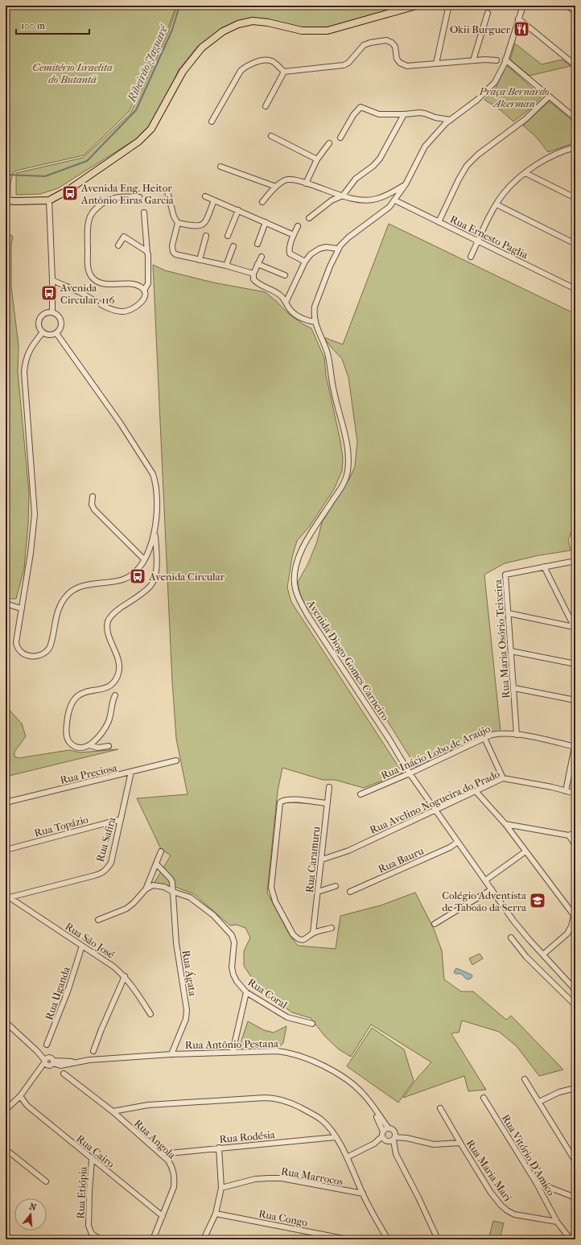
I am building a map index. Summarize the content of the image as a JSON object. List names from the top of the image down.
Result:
{
  "streets": {
    "street": [
      "Rua Ernesto Paglia",
      "Rua Maria Osório Teixeira",
      "Avenida Diogo Gomes Carneiro",
      "Rua Inácio Lobo de Araújo",
      "Rua Preciosa",
      "Rua Avelino Nogueira do Prado",
      "Rua Topázio",
      "Rua Safira",
      "Rua Caramuru",
      "Rua Bauru",
      "Rua São José",
      "Rua Ágata",
      "Rua Uganda",
      "Rua Coral",
      "Rua Antônio Pestana",
      "Rua Rodésia",
      "Rua Angola",
      "Rua Cairo",
      "Rua Vitório D'Amico",
      "Rua Maria Mari",
      "Rua Marrocos",
      "Rua Etiópia",
      "Rua Congo"
    ]
  },
  "crossings": [
    ["Rua Ernesto Paglia", "Avenida Diogo Gomes Carneiro"],
    ["Rua Maria Osório Teixeira", "Rua Inácio Lobo de Araújo"],
    ["Avenida Diogo Gomes Carneiro", "Rua Inácio Lobo de Araújo"],
    ["Avenida Diogo Gomes Carneiro", "Rua Avelino Nogueira do Prado"],
    ["Avenida Diogo Gomes Carneiro", "Rua Bauru"],
    ["Rua Preciosa", "Rua Safira"],
    ["Rua Avelino Nogueira do Prado", "Rua Caramuru"],
    ["Rua Topázio", "Rua Safira"],
    ["Rua Safira", "Rua São José"],
    ["Rua São José", "Rua Uganda"],
    ["Rua Ágata", "Rua Coral"],
    ["Rua Ágata", "Rua Antônio Pestana"],
    ["Rua Rodésia", "Rua Angola"],
    ["Rua Angola", "Rua Cairo"],
    ["Rua Cairo", "Rua Etiópia"],
    ["Rua Vitório D'Amico", "Rua Maria Mari"]
  ],
  "water": ["Ribeirão Jaguaré"],
  "parks": ["Cemitério Israelita do Butantã", "Praça Bernardo Akerman"],
  "places": {
    "restaurant": ["Okii Burguer"],
    "bus stop": ["Avenida Eng. Heitor Antônio Eiras Garcia", "Avenida Circular, 116", "Avenida Circular"],
    "school or university": ["Colégio Adventista de Taboão da Serra"]
  },
  "scale_bar": "100 m",
  "north": "top"
}
